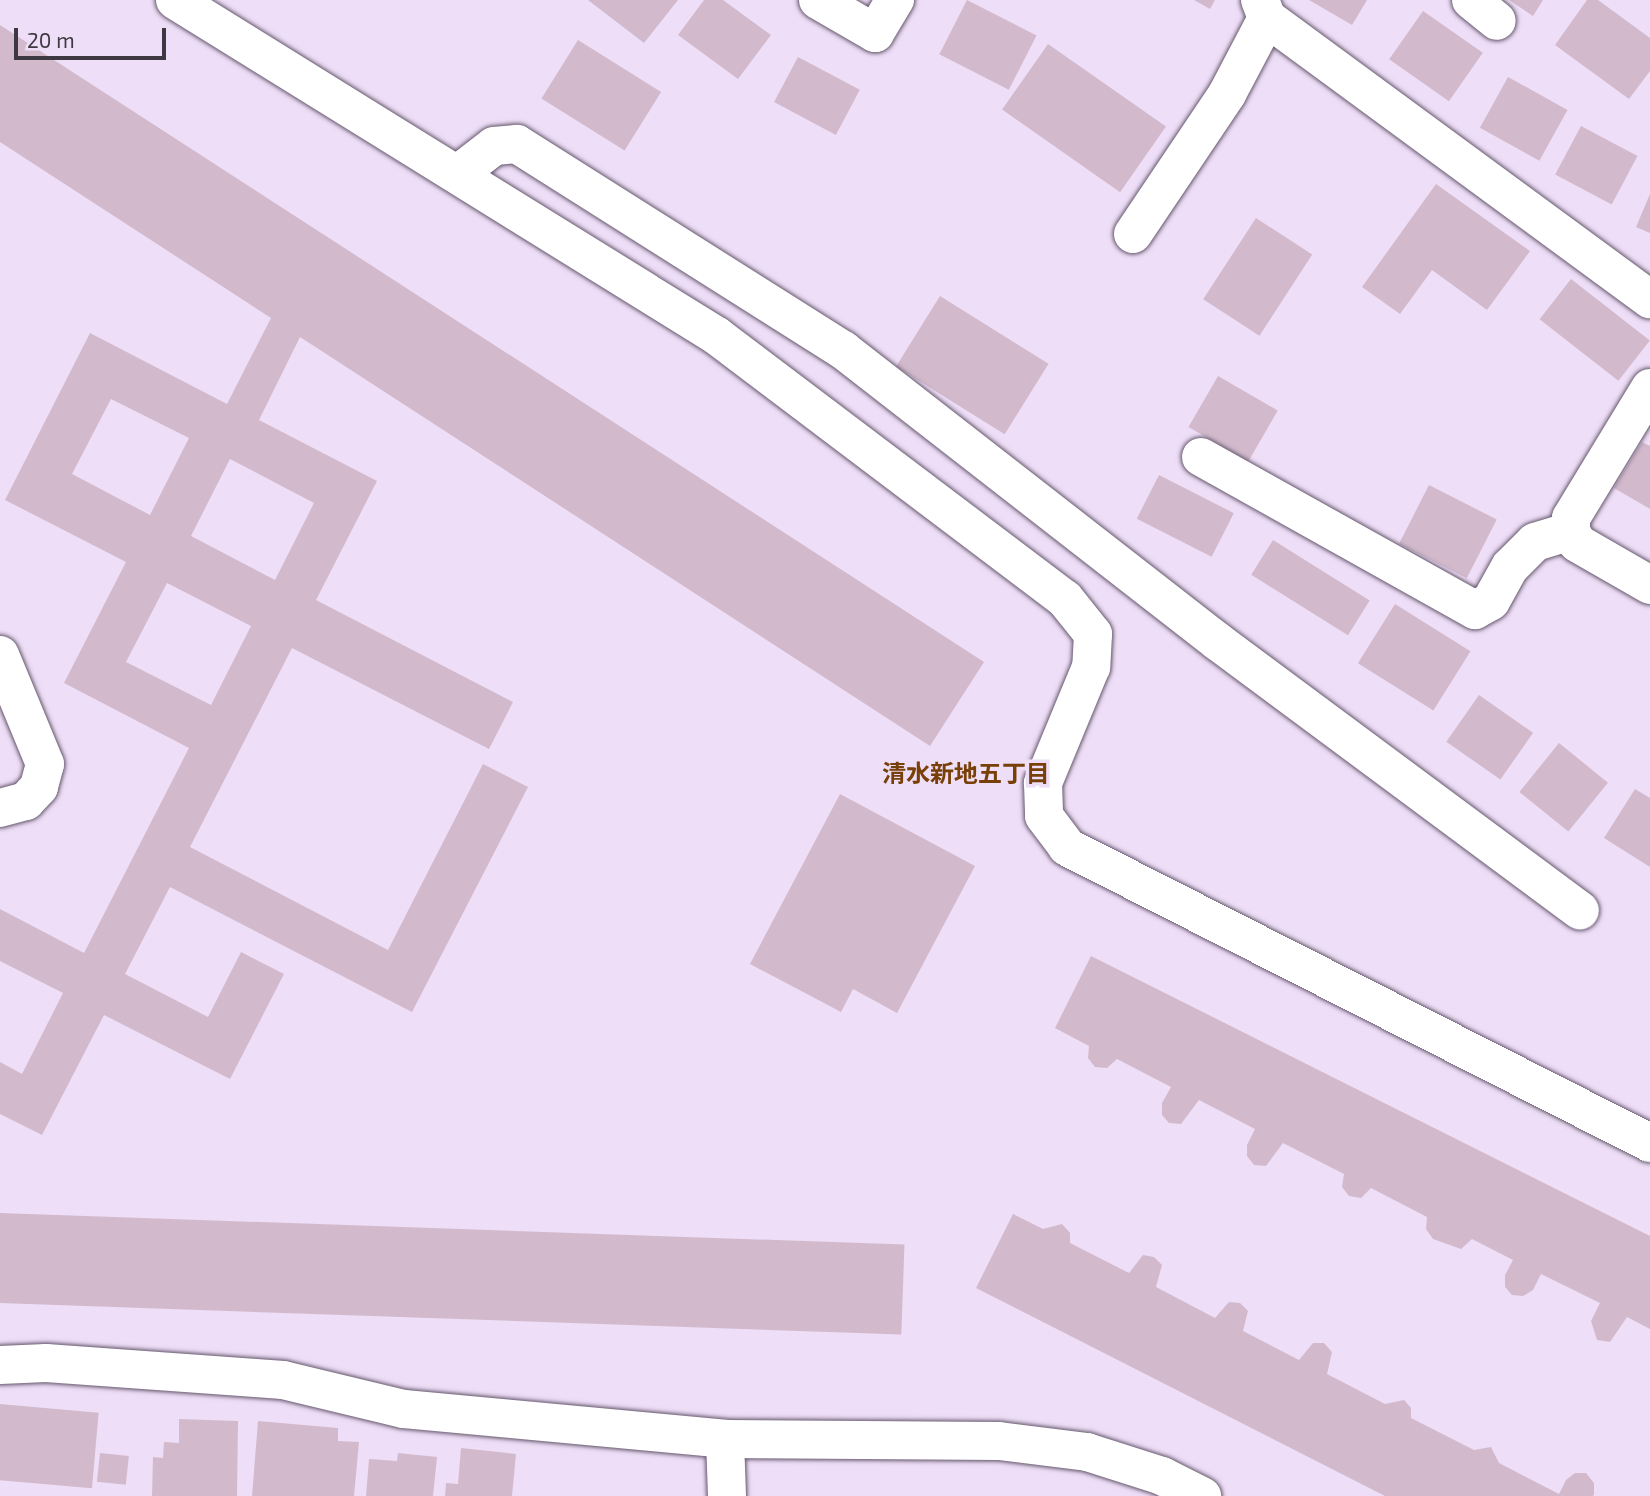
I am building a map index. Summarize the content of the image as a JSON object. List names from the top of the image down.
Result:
{
  "districts": ["清水新地五丁目"],
  "scale_bar": "20 m"
}
